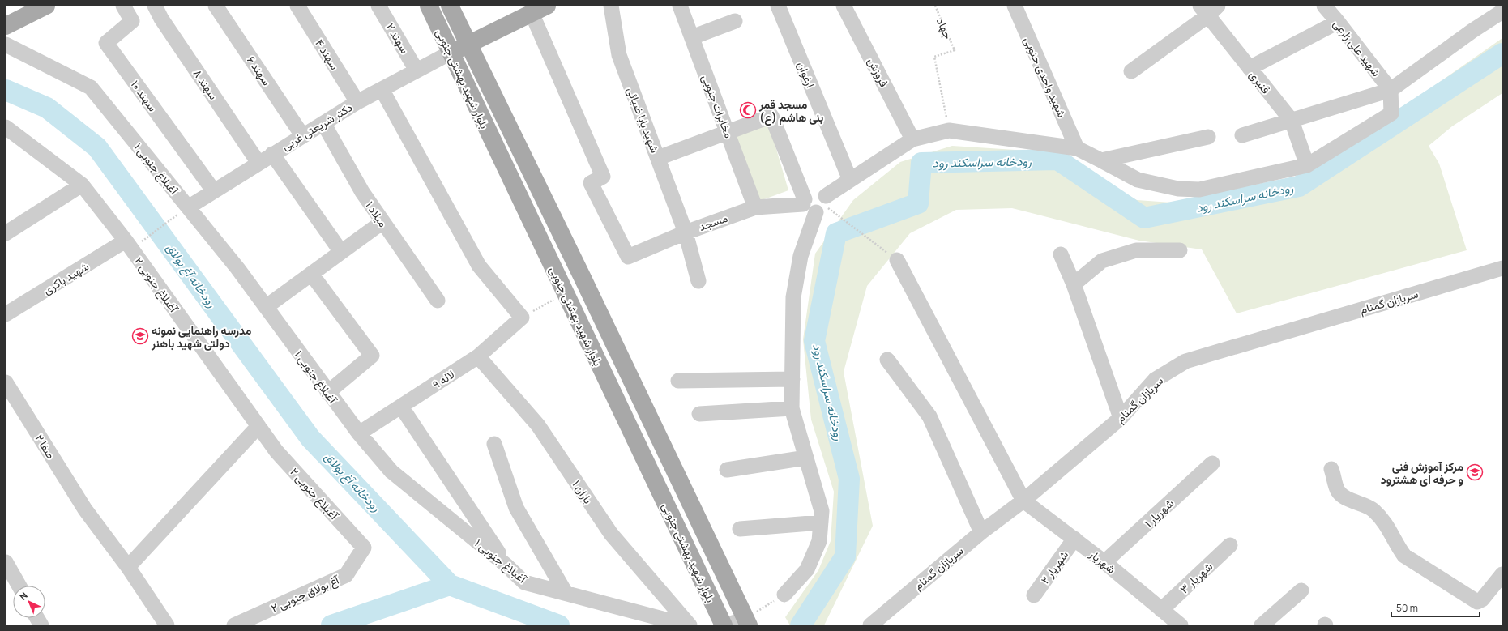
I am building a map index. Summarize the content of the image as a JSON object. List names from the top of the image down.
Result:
{
  "streets": {
    "main road": ["بلوار شهید بهشتی جنوبی"],
    "street": [
      "سهند ۲",
      "شهيد علی زارعی",
      "سهند ۴",
      "سهند ۶",
      "فروزش",
      "ارغوان",
      "شهید واحدی جنوبی",
      "قنبری",
      "سهند ۸",
      "سهند ۱۰",
      "مخابرات جنوبی",
      "شهيد بابا ضيائی",
      "دکتر شریعتی غربی",
      "آغبلاغ جنوبی ۱",
      "میلاد ۱",
      "مسجد",
      "شهید باکری",
      "آغبلاغ جنوبی ۲",
      "سربازان گمنام",
      "لاله ۹",
      "صفا ۲",
      "باران ۱",
      "شهریار ۱",
      "شهریار",
      "شهریار ۲",
      "شهریار ۳",
      "آغ بولاق جنوبی ۲"
    ],
    "path": ["جهاد"]
  },
  "crossings": [
    ["سهند ۲", "دکتر شریعتی غربی"],
    ["سهند ۴", "دکتر شریعتی غربی"],
    ["سهند ۶", "دکتر شریعتی غربی"],
    ["بلوار شهید بهشتی جنوبی", "دکتر شریعتی غربی"],
    ["سهند ۸", "دکتر شریعتی غربی"],
    ["سهند ۱۰", "دکتر شریعتی غربی"],
    ["مخابرات جنوبی", "مسجد"],
    ["شهيد بابا ضيائی", "مسجد"],
    ["دکتر شریعتی غربی", "آغبلاغ جنوبی ۱"],
    ["دکتر شریعتی غربی", "میلاد ۱"],
    ["آغبلاغ جنوبی ۱", "لاله ۹"],
    ["شهید باکری", "آغبلاغ جنوبی ۲"],
    ["آغبلاغ جنوبی ۲", "آغ بولاق جنوبی ۲"],
    ["سربازان گمنام", "شهریار"],
    ["لاله ۹", "باران ۱"],
    ["شهریار ۱", "شهریار"],
    ["شهریار", "شهریار ۲"],
    ["شهریار", "شهریار ۳"]
  ],
  "water": ["رودخانه سراسکند رود", "رودخانه آغ بولاق"],
  "places": {
    "mosque": ["مسجد قمر بنی هاشم (ع)"],
    "school or university": ["مدرسه راهنمایی نمونه دولتی شهید باهنر", "مرکز آموزش فنی و حرفه ای هشترود"]
  },
  "scale_bar": "50 m",
  "north": "top left"
}
